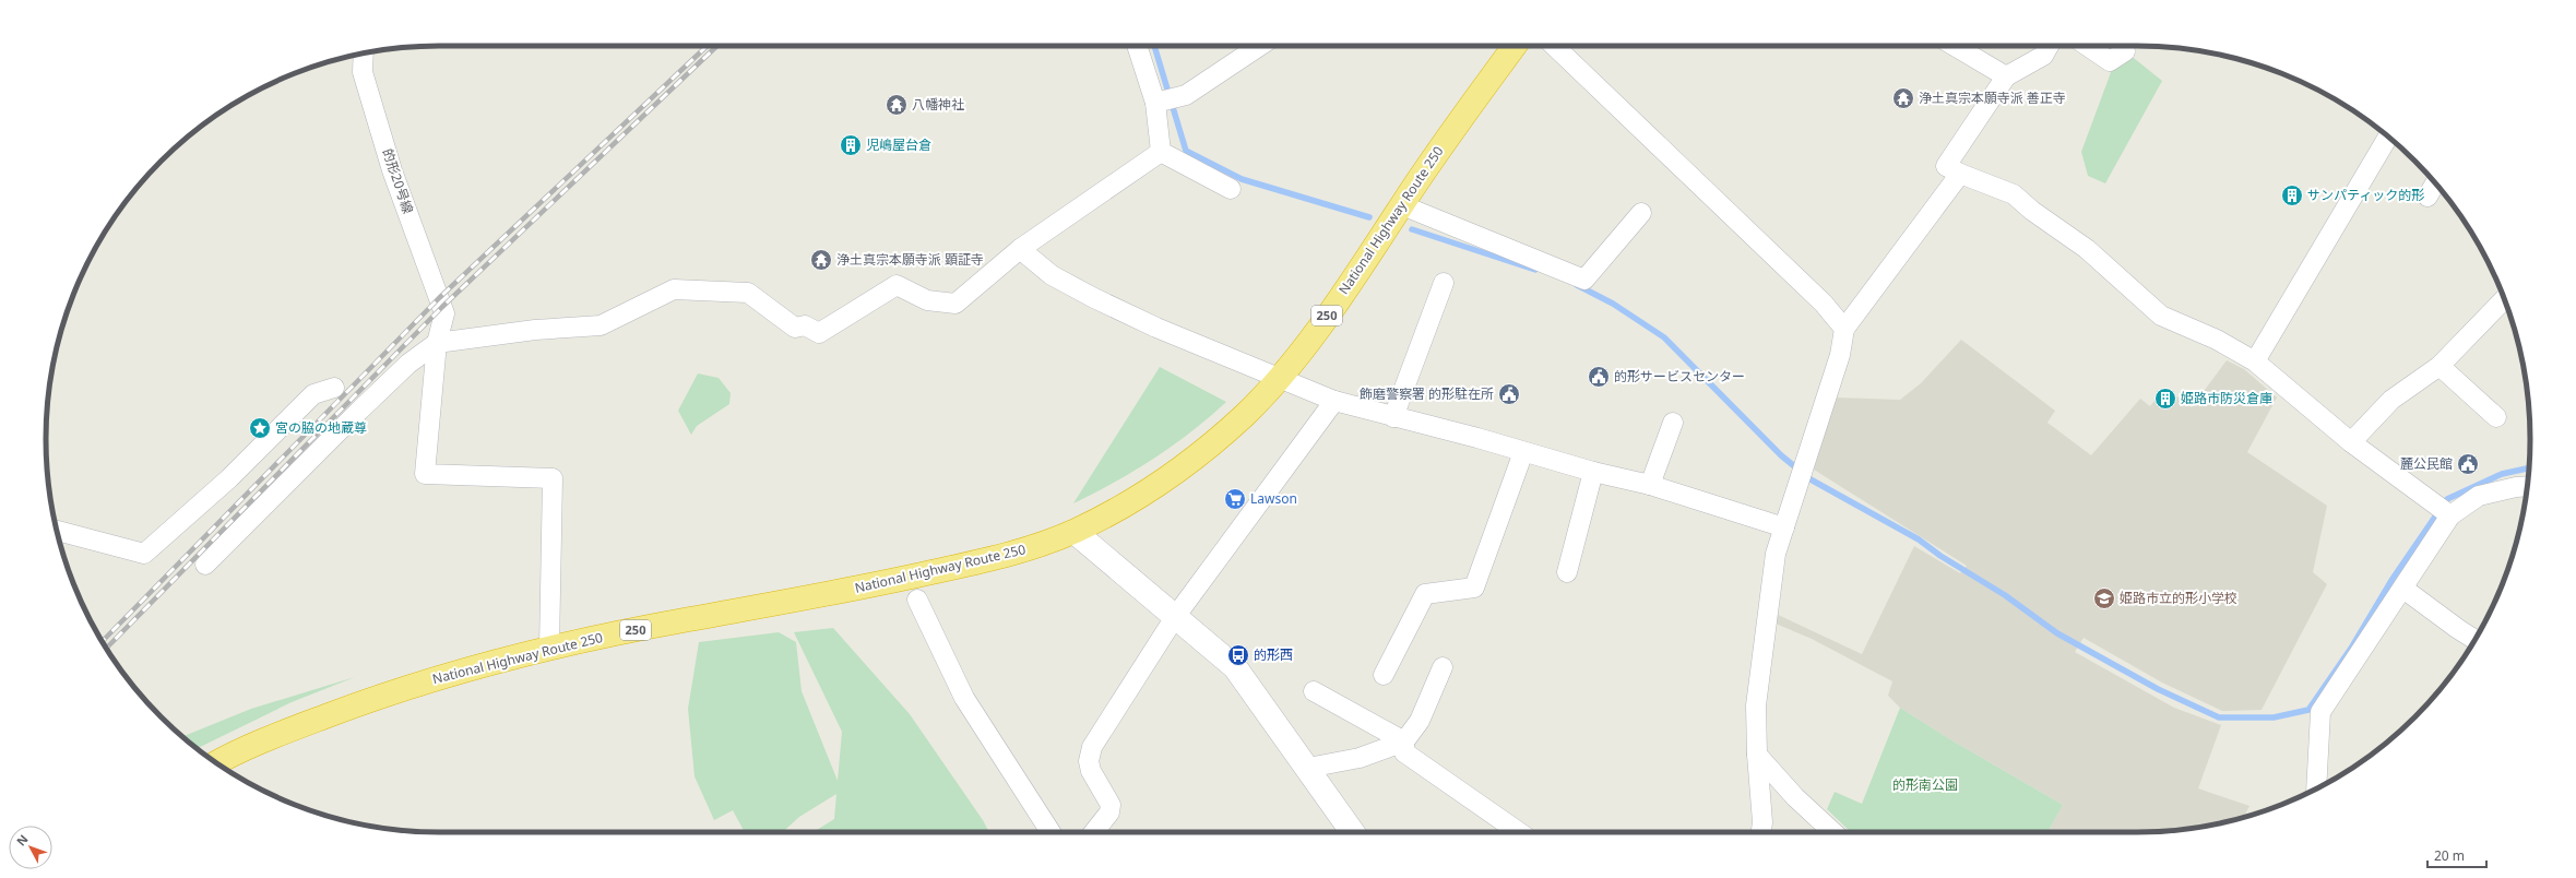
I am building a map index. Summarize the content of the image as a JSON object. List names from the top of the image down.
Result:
{
  "streets": {
    "highway": ["National Highway Route 250", "250"],
    "street": ["的形20号線"]
  },
  "parks": ["的形南公園"],
  "places": {
    "temple": ["浄土真宗本願寺派 善正寺", "八幡神社", "浄土真宗本願寺派 顕証寺"],
    "building": ["児嶋屋台倉", "サンパティック的形", "姫路市防災倉庫"],
    "public building": ["的形サービスセンター", "飾磨警察署 的形駐在所", "麓公民館"],
    "place": ["宮の脇の地蔵尊"],
    "supermarket": ["Lawson"],
    "school or university": ["姫路市立的形小学校"],
    "bus stop": ["的形西"]
  },
  "scale_bar": "20 m",
  "north": "top left"
}
